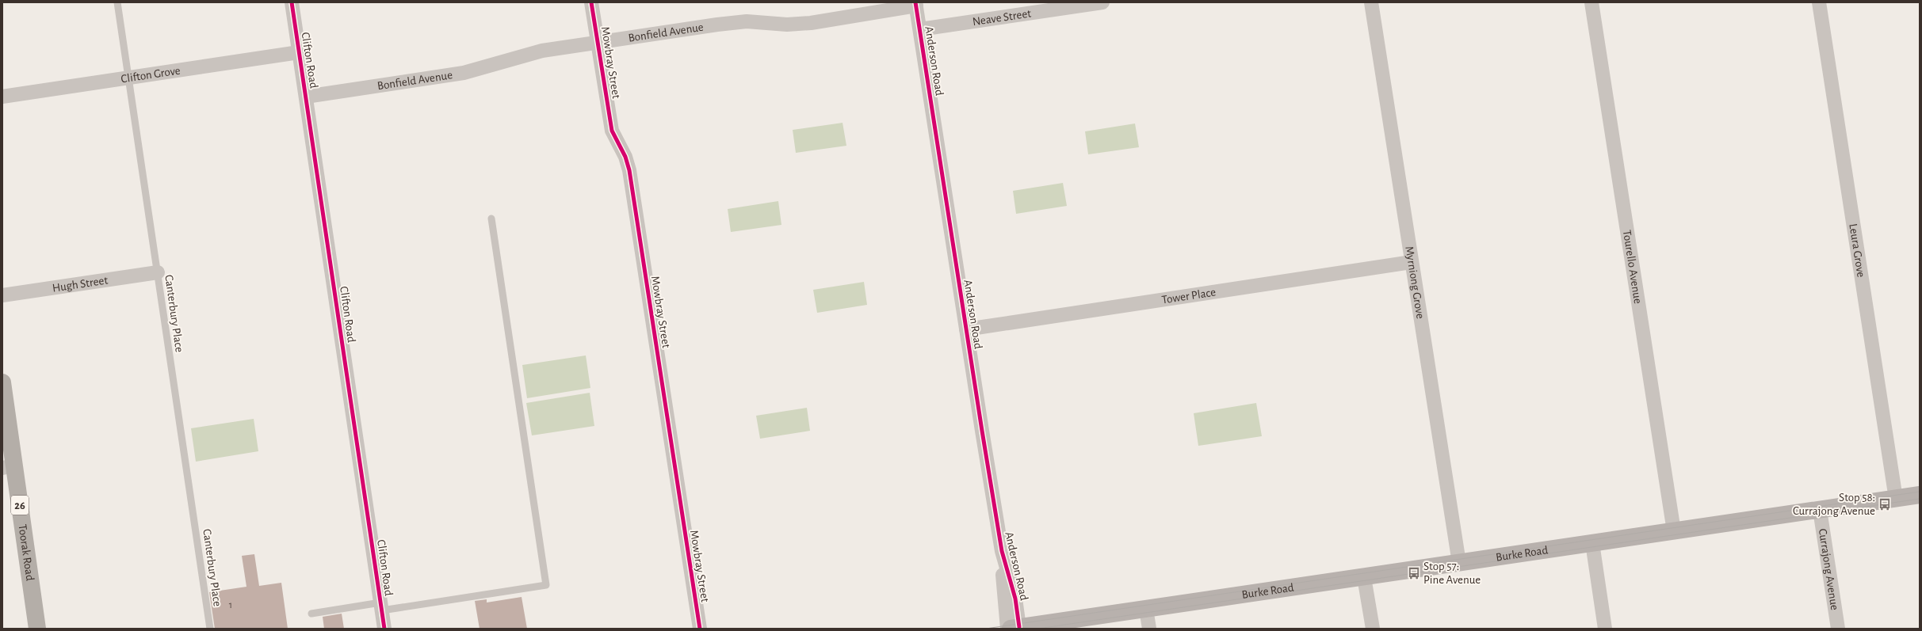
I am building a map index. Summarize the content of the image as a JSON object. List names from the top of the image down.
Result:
{
  "streets": {
    "highway": ["26", "Toorak Road"],
    "main road": ["Burke Road"],
    "street": [
      "Neave Street",
      "Bonfield Avenue",
      "Clifton Road",
      "Anderson Road",
      "Mowbray Street",
      "Clifton Grove",
      "Leura Grove",
      "Tourello Avenue",
      "Myrniong Grove",
      "Hugh Street",
      "Tower Place",
      "Currajong Avenue"
    ],
    "lane": ["Canterbury Place"]
  },
  "crossings": [
    ["Neave Street", "Anderson Road"],
    ["Bonfield Avenue", "Clifton Road"],
    ["Bonfield Avenue", "Anderson Road"],
    ["Bonfield Avenue", "Mowbray Street"],
    ["Clifton Road", "Clifton Grove"],
    ["Anderson Road", "Tower Place"],
    ["Anderson Road", "Burke Road"],
    ["Clifton Grove", "Canterbury Place"],
    ["Leura Grove", "Burke Road"],
    ["Tourello Avenue", "Burke Road"],
    ["Myrniong Grove", "Tower Place"],
    ["Myrniong Grove", "Burke Road"],
    ["Hugh Street", "Canterbury Place"],
    ["Burke Road", "Currajong Avenue"]
  ],
  "places": {
    "bus stop": ["Stop 58: Currajong Avenue", "Stop 57: Pine Avenue"]
  },
  "house_numbers": ["1"]
}
